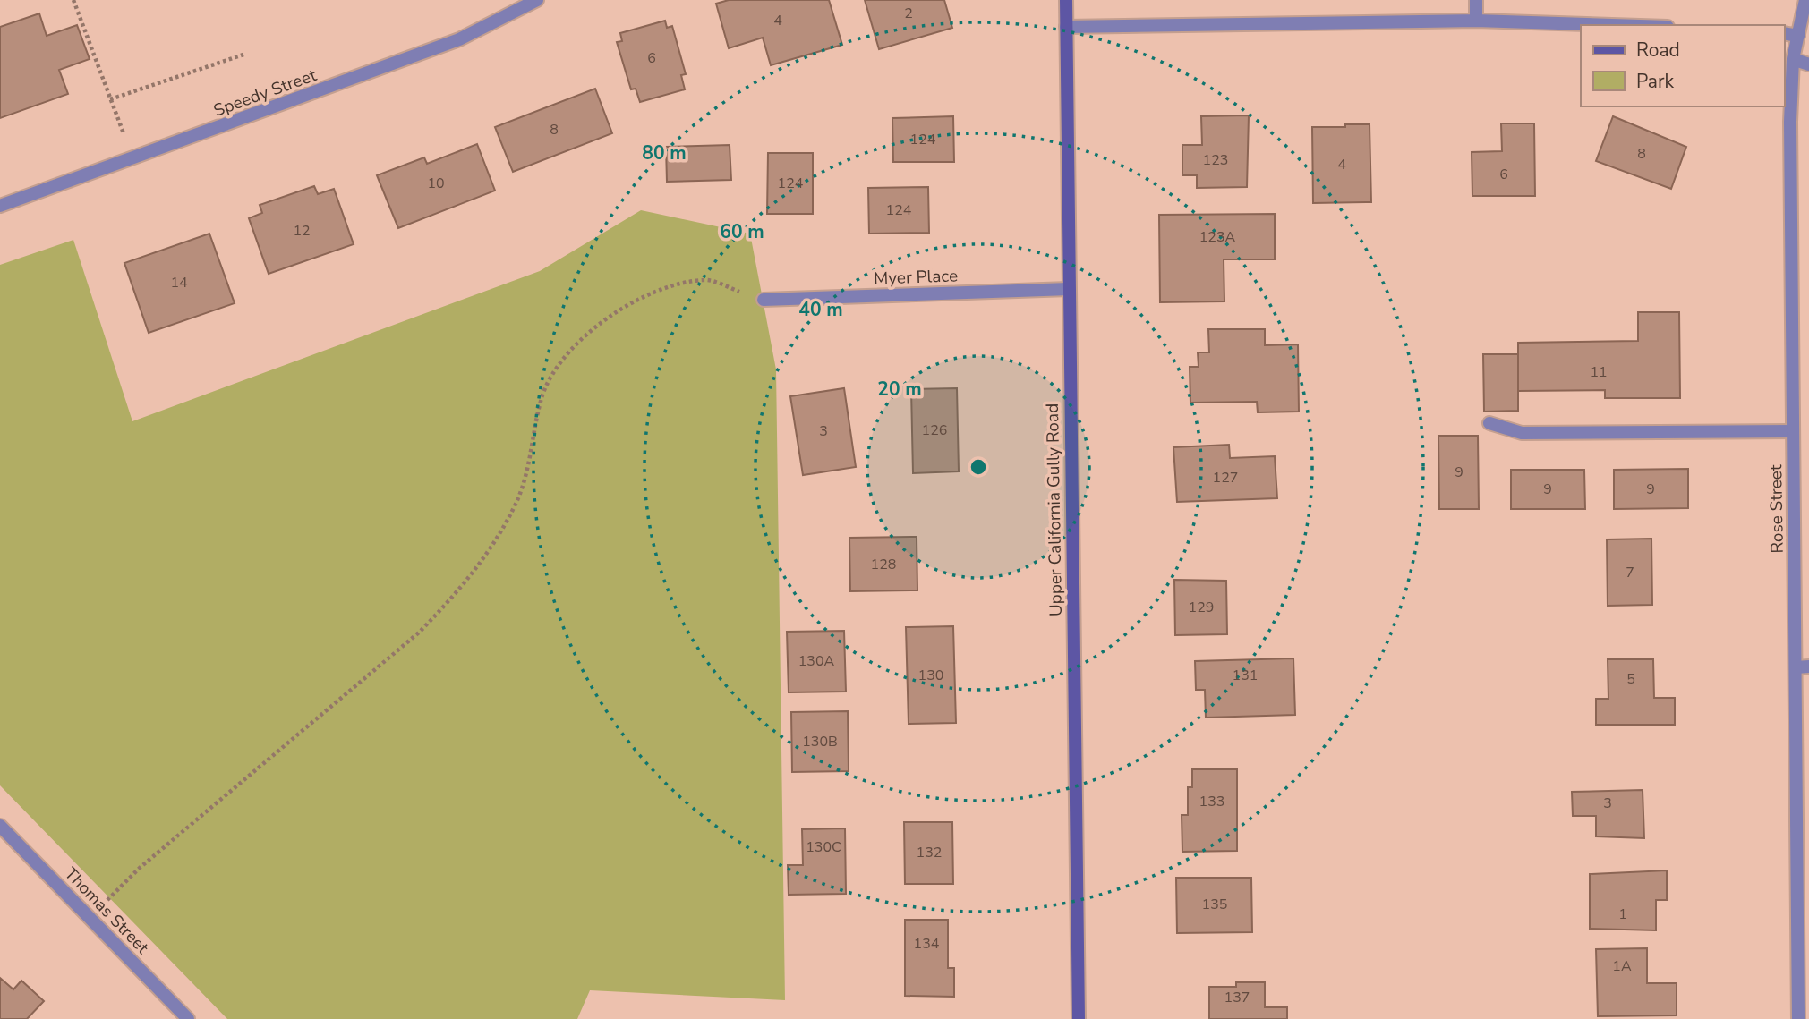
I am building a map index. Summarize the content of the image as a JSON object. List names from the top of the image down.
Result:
{
  "streets": {
    "street": [
      "Speedy Street",
      "Myer Place",
      "Rose Street",
      "Upper California Gully Road",
      "Thomas Street"
    ]
  },
  "crossings": [
    ["Myer Place", "Upper California Gully Road"]
  ],
  "house_numbers": [
    "2",
    "4",
    "6",
    "8",
    "124",
    "8",
    "123",
    "4",
    "6",
    "10",
    "124",
    "124",
    "12",
    "123A",
    "14",
    "11",
    "126",
    "3",
    "9",
    "127",
    "9",
    "9",
    "128",
    "7",
    "129",
    "130A",
    "130",
    "131",
    "5",
    "130B",
    "133",
    "3",
    "130C",
    "132",
    "135",
    "1",
    "134",
    "1A",
    "137"
  ],
  "legend": ["Road", "Park"],
  "rings": [
    "80 m",
    "60 m",
    "40 m",
    "20 m"
  ]
}
